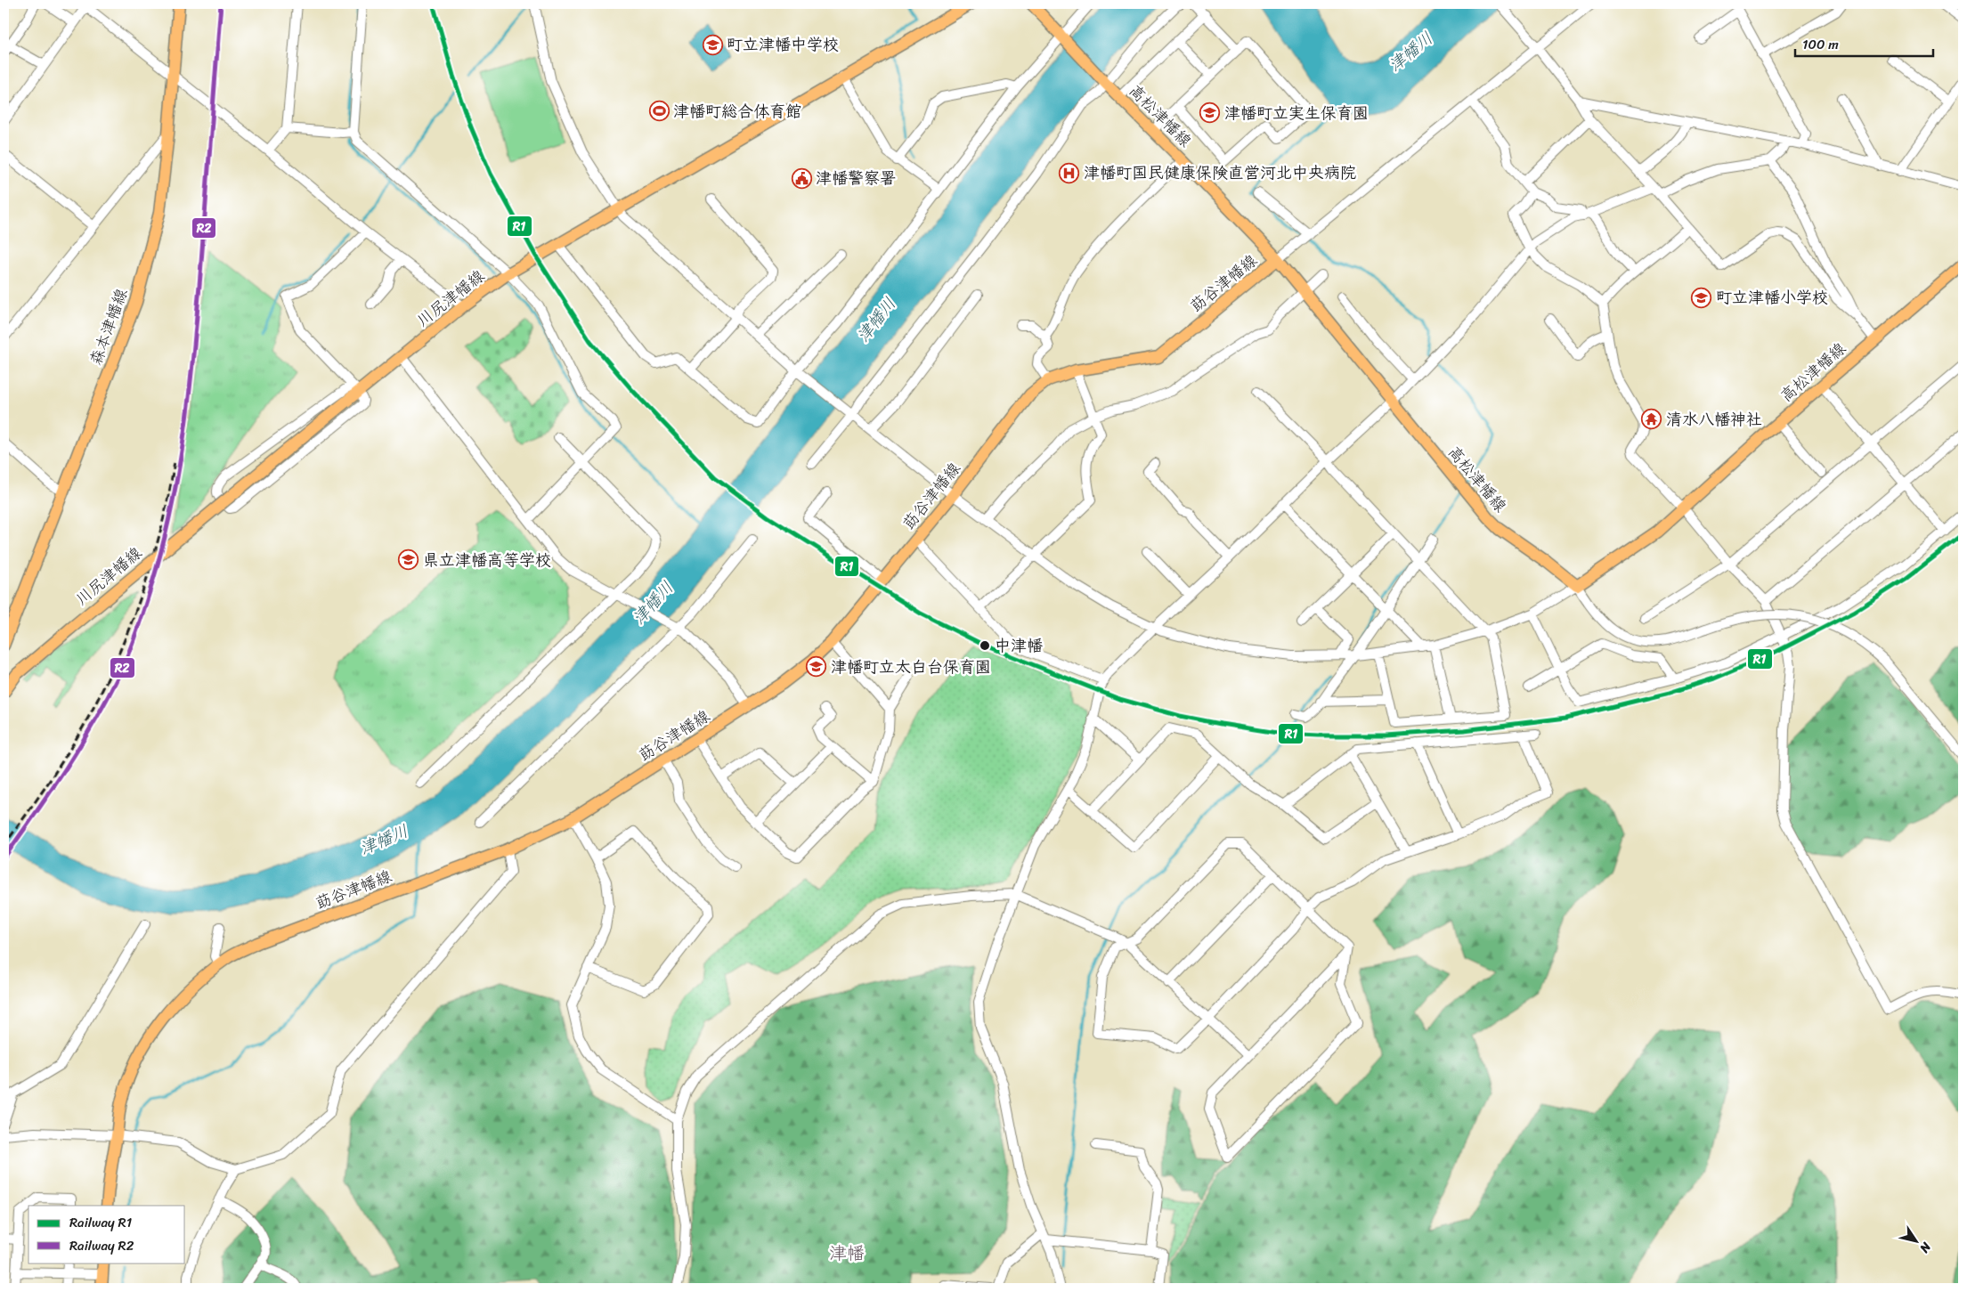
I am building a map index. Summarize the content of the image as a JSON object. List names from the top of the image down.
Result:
{
  "streets": {
    "main road": [
      "高松津幡線",
      "莇谷津幡線",
      "川尻津幡線",
      "森本津幡線"
    ]
  },
  "crossings": [
    ["高松津幡線", "莇谷津幡線"]
  ],
  "districts": ["津幡"],
  "water": ["津幡川"],
  "places": {
    "school or university": [
      "町立津幡中学校",
      "津幡町立実生保育園",
      "町立津幡小学校",
      "県立津幡高等学校",
      "津幡町立太白台保育園"
    ],
    "sports": ["津幡町総合体育館"],
    "hospital": ["津幡町国民健康保険直営河北中央病院"],
    "public building": ["津幡警察署"],
    "temple": ["清水八幡神社"],
    "other": ["中津幡"]
  },
  "lines": ["rail line R1", "rail line R2"],
  "legend": ["Railway R1", "Railway R2"],
  "scale_bar": "100 m",
  "north": "bottom right"
}
